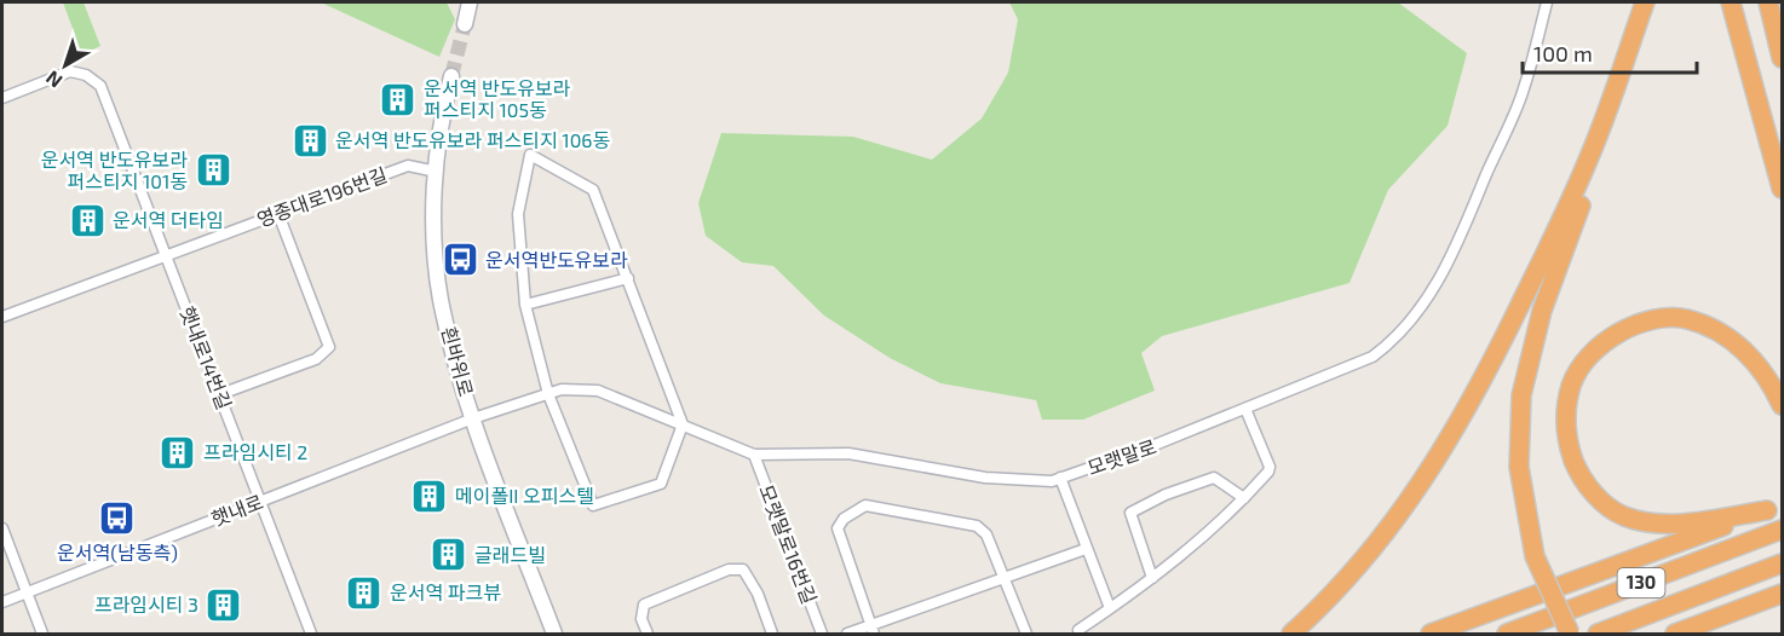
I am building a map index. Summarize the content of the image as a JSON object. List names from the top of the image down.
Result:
{
  "streets": {
    "highway": ["130"],
    "street": [
      "영종대로196번길",
      "햇내로14번길",
      "흰바위로",
      "모랫말로",
      "햇내로",
      "모랫말로16번길"
    ]
  },
  "crossings": [
    ["영종대로196번길", "햇내로14번길"],
    ["영종대로196번길", "흰바위로"],
    ["햇내로14번길", "햇내로"],
    ["흰바위로", "모랫말로"],
    ["흰바위로", "햇내로"],
    ["모랫말로", "햇내로"],
    ["모랫말로", "모랫말로16번길"]
  ],
  "places": {
    "building": [
      "운서역 반도유보라 퍼스티지 105동",
      "운서역 반도유보라 퍼스티지 106동",
      "운서역 반도유보라 퍼스티지 101동",
      "운서역 더타임",
      "프라임시티 2",
      "메이폴II 오피스텔",
      "글래드빌",
      "운서역 파크뷰",
      "프라임시티 3"
    ],
    "bus stop": ["운서역반도유보라", "운서역(남동측)"]
  },
  "scale_bar": "100 m",
  "north": "bottom left"
}
